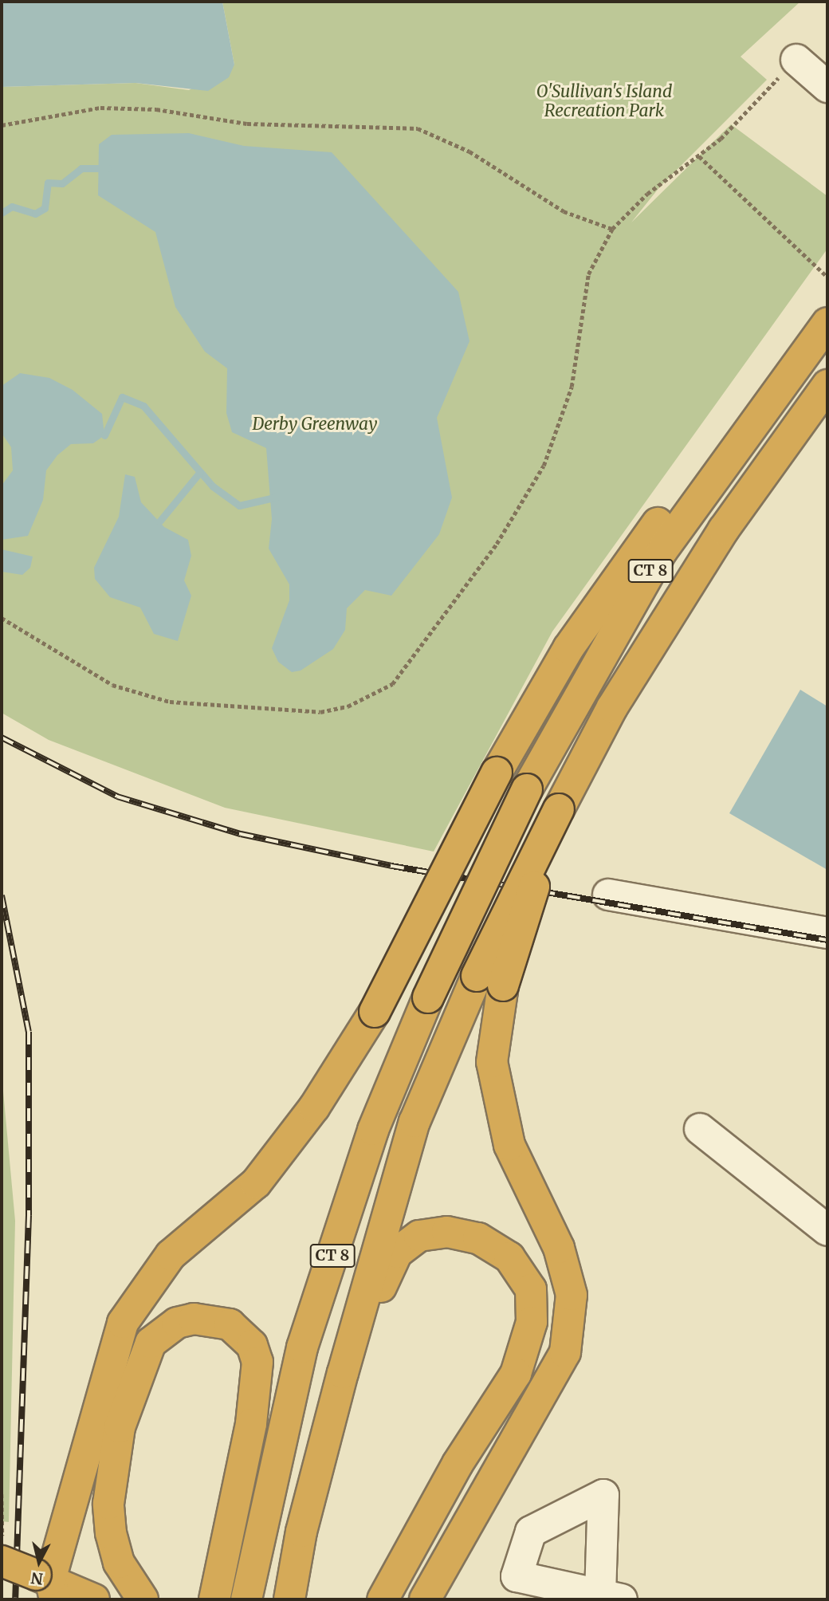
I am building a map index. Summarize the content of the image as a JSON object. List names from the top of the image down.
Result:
{
  "streets": {
    "highway": ["CT 8"]
  },
  "parks": ["O'Sullivan's Island Recreation Park", "Derby Greenway"],
  "north": "bottom"
}
